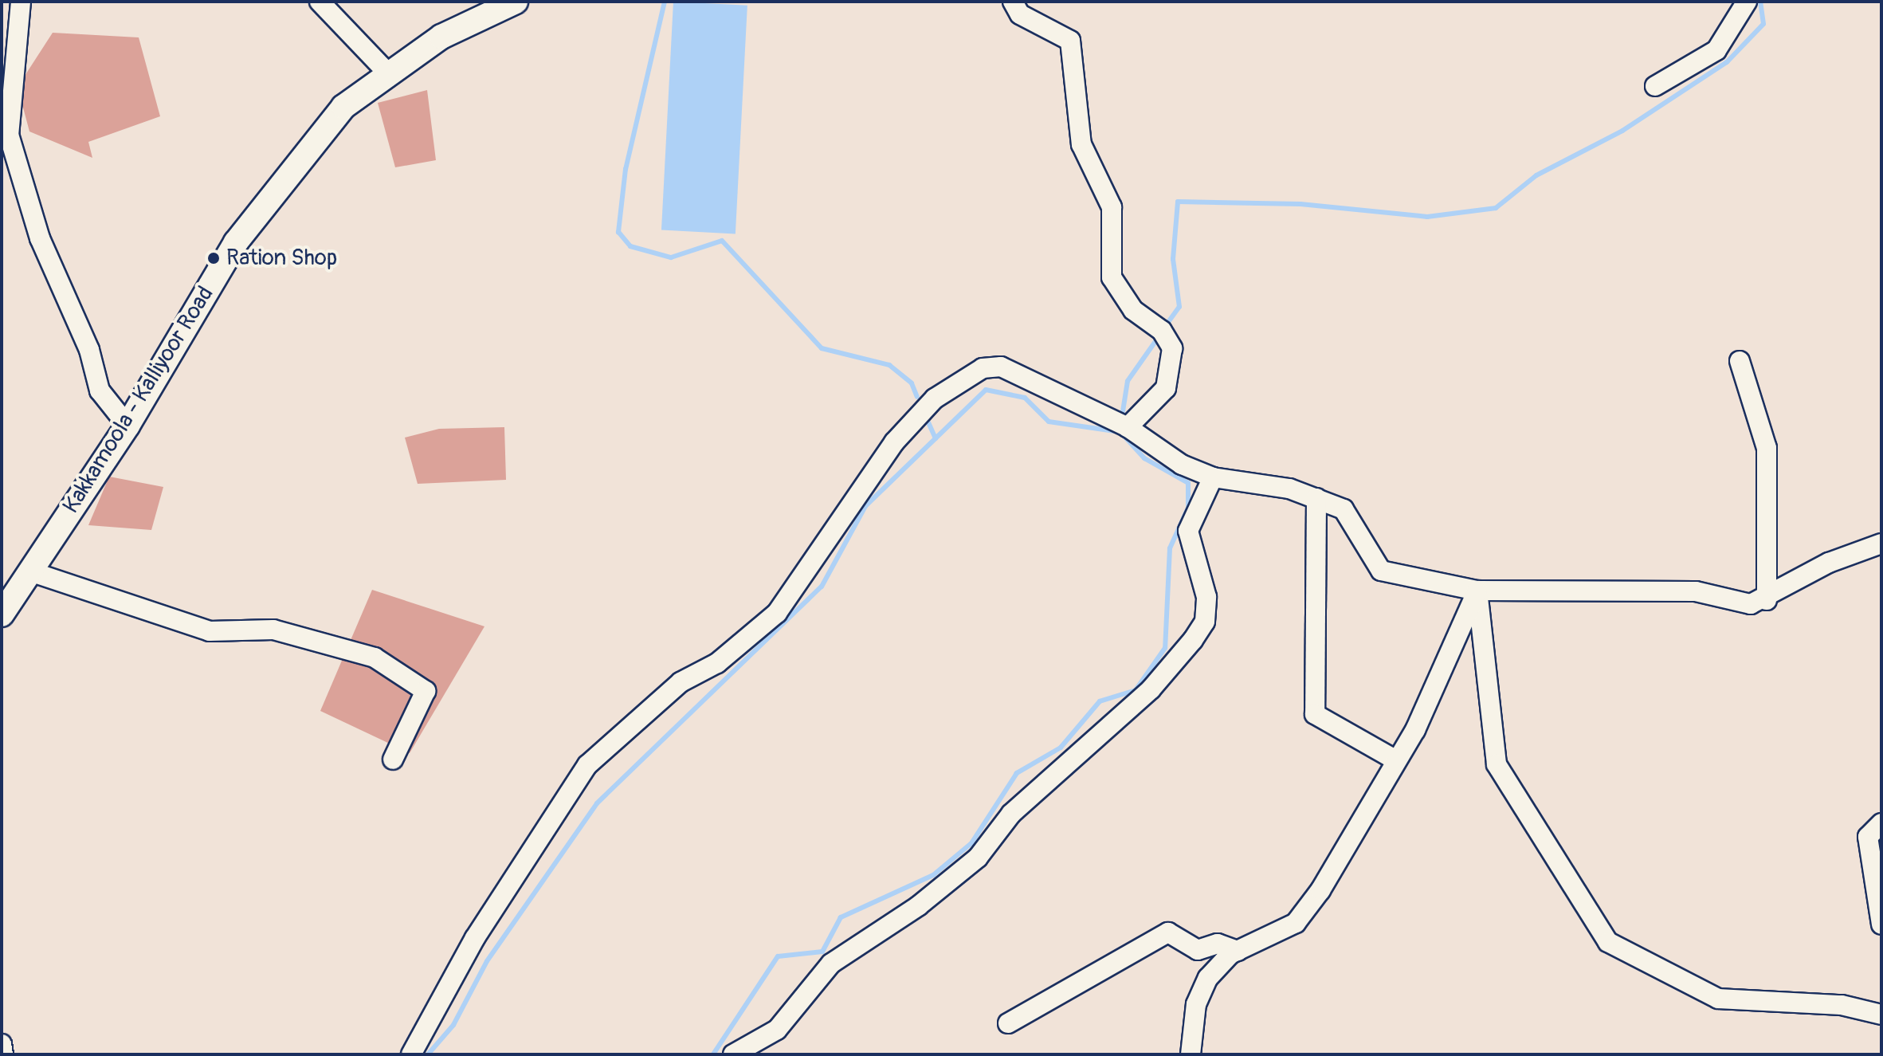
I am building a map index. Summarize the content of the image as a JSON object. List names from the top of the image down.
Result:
{
  "streets": {
    "main road": ["Kakkamoola - Kalliyoor Road"]
  },
  "places": ["Ration Shop"]
}
